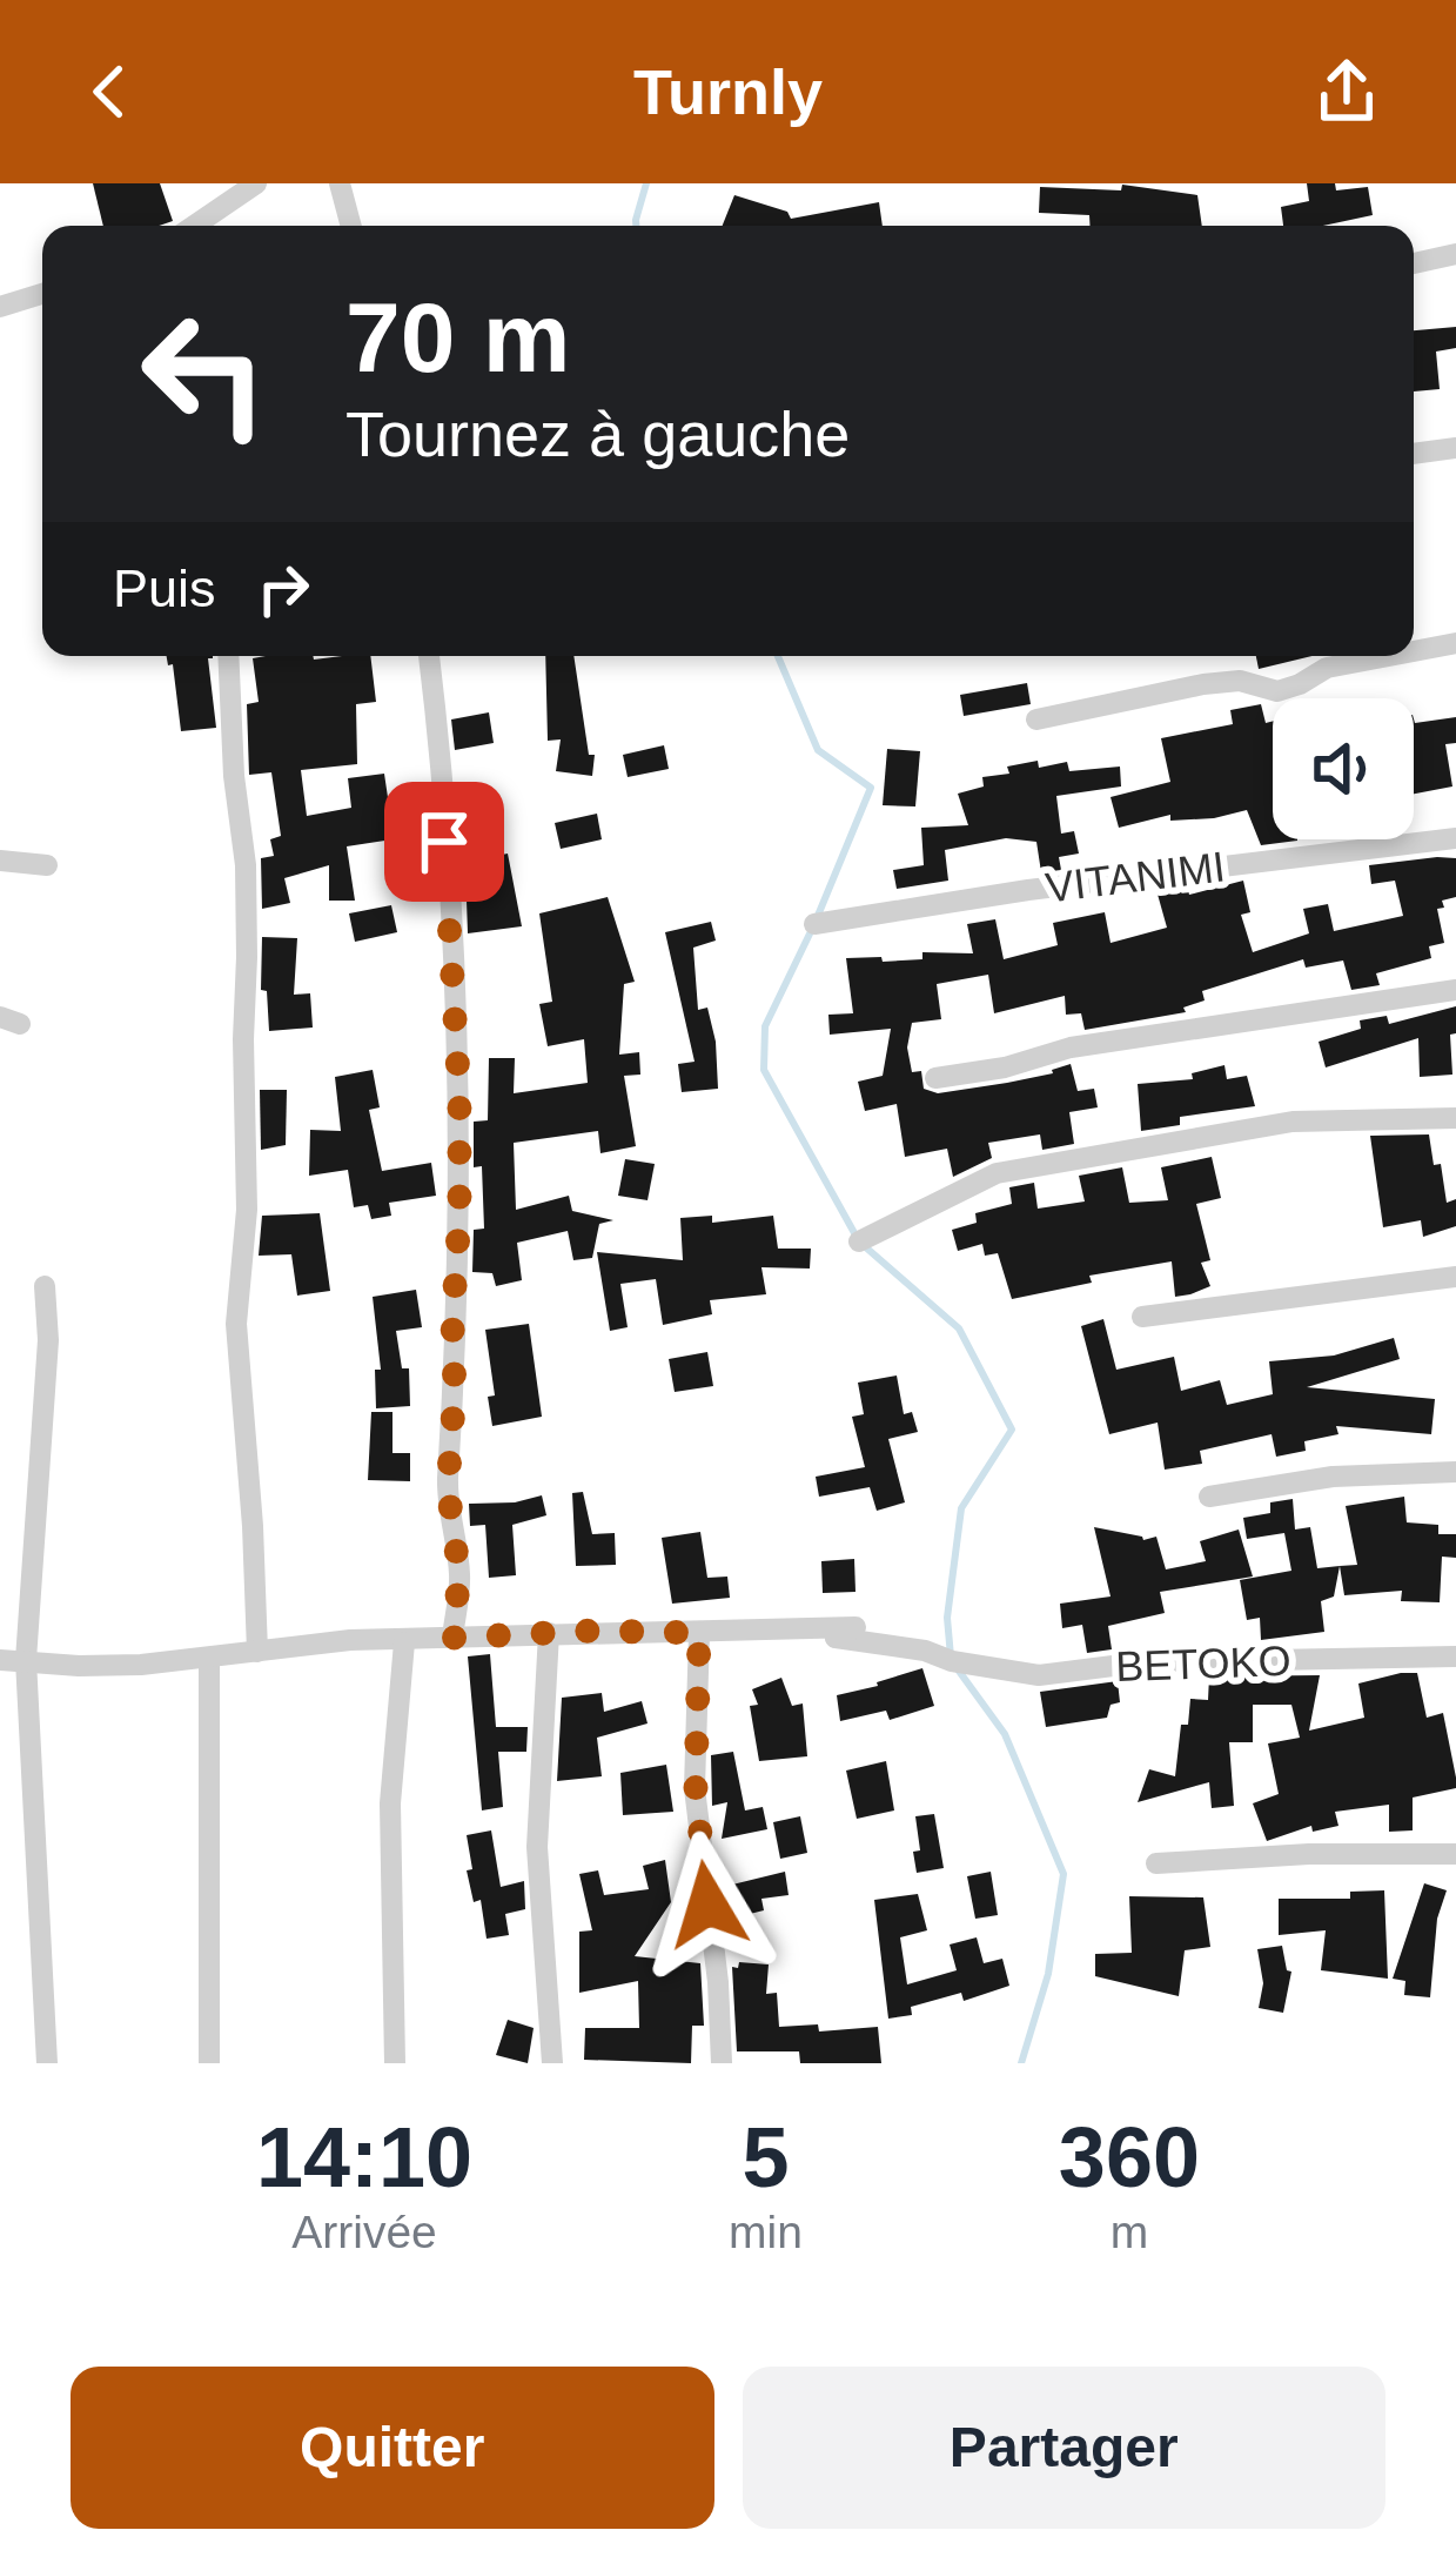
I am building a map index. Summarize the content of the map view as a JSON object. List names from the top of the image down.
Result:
{
  "streets": {
    "street": ["VITANIMI", "BETOKO"]
  },
  "page": {
    "header": "Turnly",
    "turn": ["70 m", "Tournez à gauche"],
    "then": "Puis",
    "eta": [
      "14:10",
      "Arrivée",
      "5",
      "min",
      "360",
      "m"
    ],
    "buttons": ["Quitter", "Partager"]
  }
}
